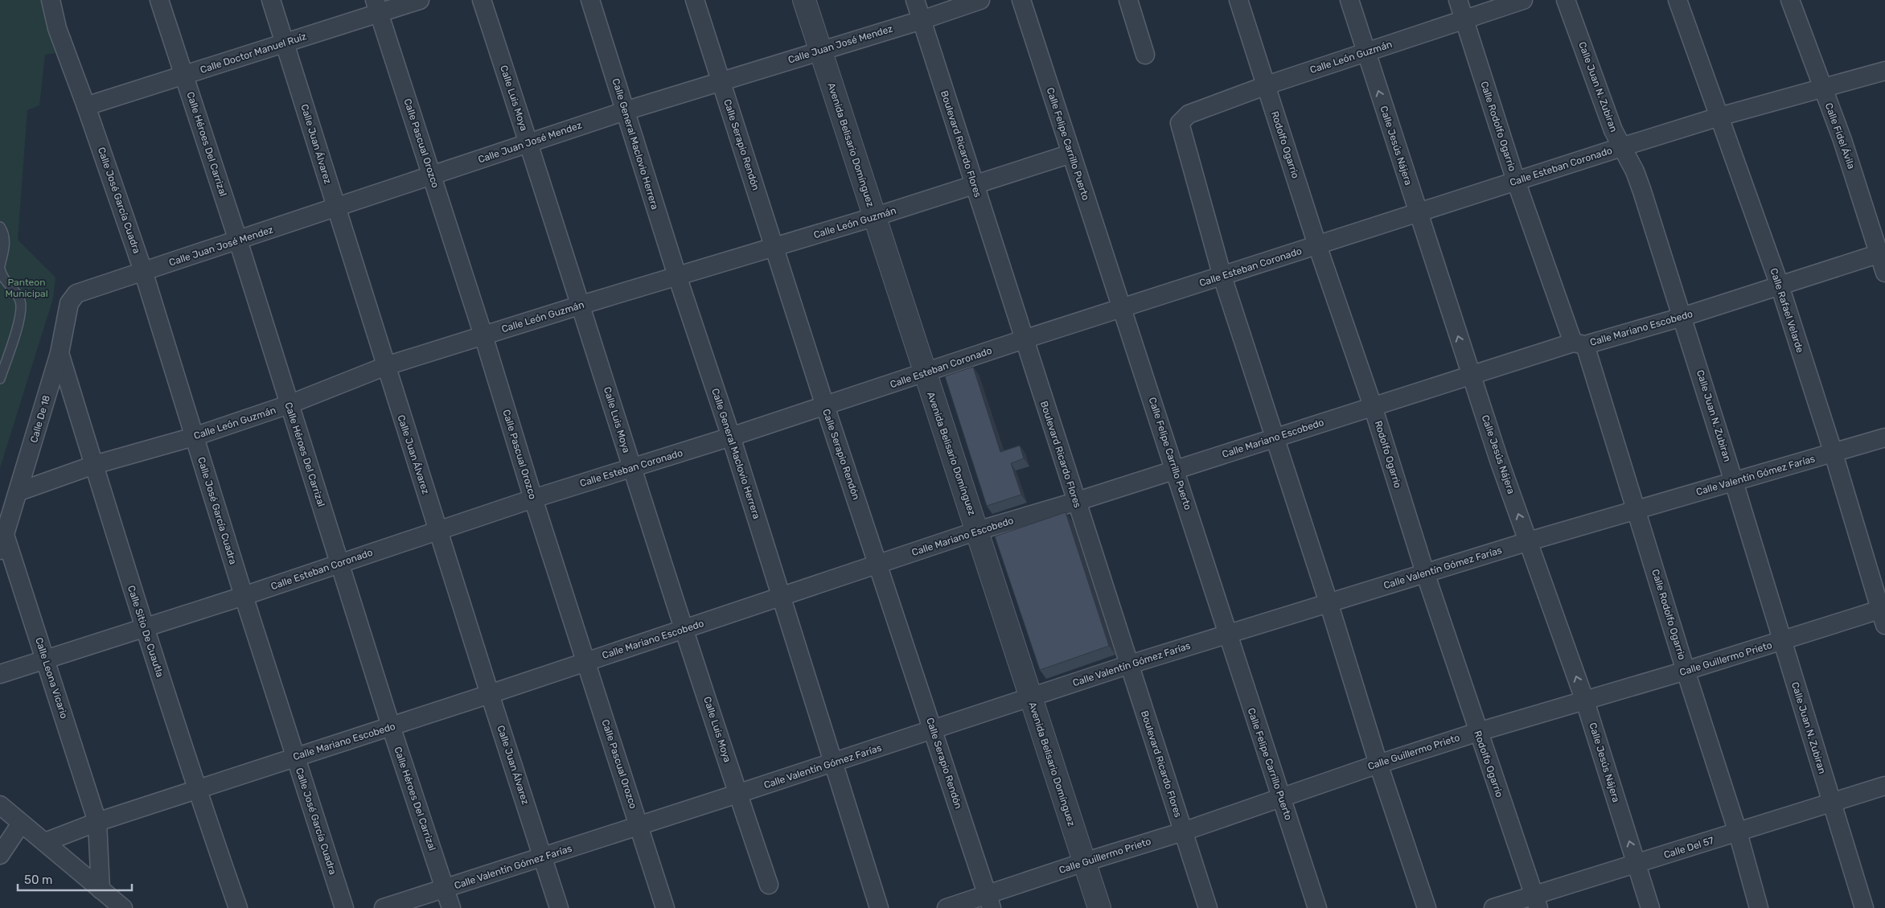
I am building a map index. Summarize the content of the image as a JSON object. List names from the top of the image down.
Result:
{
  "streets": {
    "street": [
      "Calle Juan José Mendez",
      "Calle Doctor Manuel Ruíz",
      "Calle León Guzmán",
      "Calle Juan N. Zubiran",
      "Calle Luis Moya",
      "Calle Rodolfo Ogarrio",
      "Calle Fidel Ávila",
      "Calle Pascual Orozco",
      "Calle Héroes Del Carrizal",
      "Calle Juan Álvarez",
      "Calle General Maclovio Herrera",
      "Boulevard Ricardo Flores",
      "Calle Felipe Carrillo Puerto",
      "Calle Serapio Rendón",
      "Avenida Belisario Domínguez",
      "Rodolfo Ogarrio",
      "Calle Jesús Nájera",
      "Calle Esteban Coronado",
      "Calle José García Cuadra",
      "Calle Rafael Velarde",
      "Calle Mariano Escobedo",
      "Calle De 18",
      "Calle Valentín Gómez Farías",
      "Calle Sitio De Cuautla",
      "Calle Guillermo Prieto",
      "Calle Leona Vicario",
      "Calle Del 57"
    ]
  },
  "crossings": [
    ["Calle Juan José Mendez", "Calle Luis Moya"],
    ["Calle Juan José Mendez", "Calle Pascual Orozco"],
    ["Calle Juan José Mendez", "Calle Héroes Del Carrizal"],
    ["Calle Juan José Mendez", "Calle Juan Álvarez"],
    ["Calle Juan José Mendez", "Calle General Maclovio Herrera"],
    ["Calle Juan José Mendez", "Boulevard Ricardo Flores"],
    ["Calle Juan José Mendez", "Calle Serapio Rendón"],
    ["Calle Juan José Mendez", "Avenida Belisario Domínguez"],
    ["Calle Juan José Mendez", "Calle José García Cuadra"],
    ["Calle Juan José Mendez", "Calle De 18"],
    ["Calle Doctor Manuel Ruíz", "Calle Pascual Orozco"],
    ["Calle Doctor Manuel Ruíz", "Calle Héroes Del Carrizal"],
    ["Calle Doctor Manuel Ruíz", "Calle Juan Álvarez"],
    ["Calle Doctor Manuel Ruíz", "Calle José García Cuadra"],
    ["Calle León Guzmán", "Calle Luis Moya"],
    ["Calle León Guzmán", "Calle Rodolfo Ogarrio"],
    ["Calle León Guzmán", "Calle Pascual Orozco"],
    ["Calle León Guzmán", "Calle Héroes Del Carrizal"],
    ["Calle León Guzmán", "Calle Juan Álvarez"],
    ["Calle León Guzmán", "Calle General Maclovio Herrera"],
    ["Calle León Guzmán", "Boulevard Ricardo Flores"],
    ["Calle León Guzmán", "Calle Felipe Carrillo Puerto"],
    ["Calle León Guzmán", "Calle Serapio Rendón"],
    ["Calle León Guzmán", "Avenida Belisario Domínguez"],
    ["Calle León Guzmán", "Rodolfo Ogarrio"],
    ["Calle León Guzmán", "Calle Jesús Nájera"],
    ["Calle León Guzmán", "Calle Esteban Coronado"],
    ["Calle León Guzmán", "Calle José García Cuadra"],
    ["Calle León Guzmán", "Calle De 18"],
    ["Calle León Guzmán", "Calle Sitio De Cuautla"],
    ["Calle Juan N. Zubiran", "Calle Esteban Coronado"],
    ["Calle Juan N. Zubiran", "Calle Mariano Escobedo"],
    ["Calle Juan N. Zubiran", "Calle Valentín Gómez Farías"],
    ["Calle Juan N. Zubiran", "Calle Guillermo Prieto"],
    ["Calle Juan N. Zubiran", "Calle Del 57"],
    ["Calle Luis Moya", "Calle Esteban Coronado"],
    ["Calle Luis Moya", "Calle Mariano Escobedo"],
    ["Calle Luis Moya", "Calle Valentín Gómez Farías"],
    ["Calle Rodolfo Ogarrio", "Calle Esteban Coronado"],
    ["Calle Rodolfo Ogarrio", "Calle Mariano Escobedo"],
    ["Calle Rodolfo Ogarrio", "Calle Valentín Gómez Farías"],
    ["Calle Rodolfo Ogarrio", "Calle Guillermo Prieto"],
    ["Calle Rodolfo Ogarrio", "Calle Del 57"],
    ["Calle Fidel Ávila", "Calle Esteban Coronado"],
    ["Calle Fidel Ávila", "Calle Mariano Escobedo"],
    ["Calle Pascual Orozco", "Calle Esteban Coronado"],
    ["Calle Pascual Orozco", "Calle Mariano Escobedo"],
    ["Calle Pascual Orozco", "Calle Valentín Gómez Farías"],
    ["Calle Héroes Del Carrizal", "Calle Esteban Coronado"],
    ["Calle Héroes Del Carrizal", "Calle Mariano Escobedo"],
    ["Calle Héroes Del Carrizal", "Calle Valentín Gómez Farías"],
    ["Calle Juan Álvarez", "Calle Esteban Coronado"],
    ["Calle Juan Álvarez", "Calle Mariano Escobedo"],
    ["Calle Juan Álvarez", "Calle Valentín Gómez Farías"],
    ["Calle General Maclovio Herrera", "Calle Esteban Coronado"],
    ["Calle General Maclovio Herrera", "Calle Mariano Escobedo"],
    ["Calle General Maclovio Herrera", "Calle Valentín Gómez Farías"],
    ["Boulevard Ricardo Flores", "Calle Esteban Coronado"],
    ["Boulevard Ricardo Flores", "Calle Mariano Escobedo"],
    ["Boulevard Ricardo Flores", "Calle Valentín Gómez Farías"],
    ["Boulevard Ricardo Flores", "Calle Guillermo Prieto"],
    ["Calle Felipe Carrillo Puerto", "Calle Esteban Coronado"],
    ["Calle Felipe Carrillo Puerto", "Calle Mariano Escobedo"],
    ["Calle Felipe Carrillo Puerto", "Calle Valentín Gómez Farías"],
    ["Calle Felipe Carrillo Puerto", "Calle Guillermo Prieto"],
    ["Calle Serapio Rendón", "Calle Esteban Coronado"],
    ["Calle Serapio Rendón", "Calle Mariano Escobedo"],
    ["Calle Serapio Rendón", "Calle Valentín Gómez Farías"],
    ["Calle Serapio Rendón", "Calle Guillermo Prieto"],
    ["Avenida Belisario Domínguez", "Calle Esteban Coronado"],
    ["Avenida Belisario Domínguez", "Calle Mariano Escobedo"],
    ["Avenida Belisario Domínguez", "Calle Valentín Gómez Farías"],
    ["Avenida Belisario Domínguez", "Calle Guillermo Prieto"],
    ["Rodolfo Ogarrio", "Calle Esteban Coronado"],
    ["Rodolfo Ogarrio", "Calle Mariano Escobedo"],
    ["Rodolfo Ogarrio", "Calle Valentín Gómez Farías"],
    ["Rodolfo Ogarrio", "Calle Guillermo Prieto"],
    ["Rodolfo Ogarrio", "Calle Del 57"],
    ["Calle Jesús Nájera", "Calle Esteban Coronado"],
    ["Calle Jesús Nájera", "Calle Mariano Escobedo"],
    ["Calle Jesús Nájera", "Calle Valentín Gómez Farías"],
    ["Calle Jesús Nájera", "Calle Guillermo Prieto"],
    ["Calle Jesús Nájera", "Calle Del 57"],
    ["Calle Esteban Coronado", "Calle José García Cuadra"],
    ["Calle Esteban Coronado", "Calle Rafael Velarde"],
    ["Calle Esteban Coronado", "Calle Sitio De Cuautla"],
    ["Calle Esteban Coronado", "Calle Leona Vicario"],
    ["Calle José García Cuadra", "Calle Mariano Escobedo"],
    ["Calle Rafael Velarde", "Calle Mariano Escobedo"],
    ["Calle Rafael Velarde", "Calle Valentín Gómez Farías"],
    ["Calle Rafael Velarde", "Calle Guillermo Prieto"],
    ["Calle Mariano Escobedo", "Calle Sitio De Cuautla"],
    ["Calle Mariano Escobedo", "Calle Leona Vicario"],
    ["Calle De 18", "Calle Sitio De Cuautla"],
    ["Calle De 18", "Calle Leona Vicario"]
  ],
  "one_way": ["Calle Jesús Nájera"],
  "parks": ["Panteon Municipal"],
  "scale_bar": "50 m"
}
